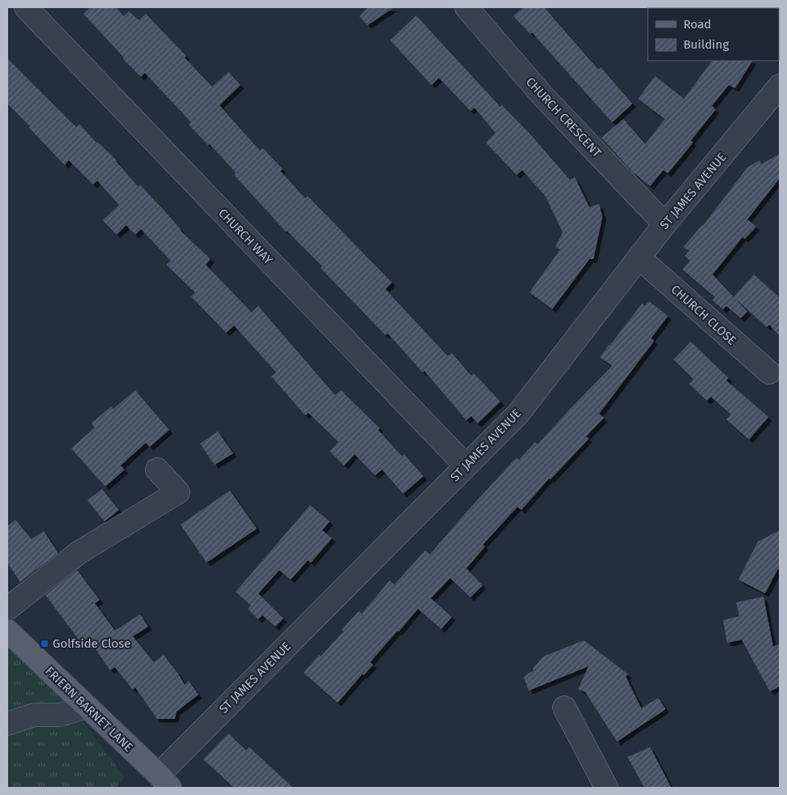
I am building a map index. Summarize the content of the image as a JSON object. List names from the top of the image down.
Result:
{
  "streets": {
    "main road": ["FRIERN BARNET LANE"],
    "street": [
      "CHURCH CRESCENT",
      "ST JAMES AVENUE",
      "CHURCH WAY",
      "CHURCH CLOSE"
    ]
  },
  "crossings": [
    ["CHURCH CRESCENT", "ST JAMES AVENUE"],
    ["ST JAMES AVENUE", "CHURCH WAY"],
    ["ST JAMES AVENUE", "CHURCH CLOSE"],
    ["ST JAMES AVENUE", "FRIERN BARNET LANE"]
  ],
  "places": {
    "transit": ["Golfside Close"]
  },
  "legend": ["Road", "Building"]
}
